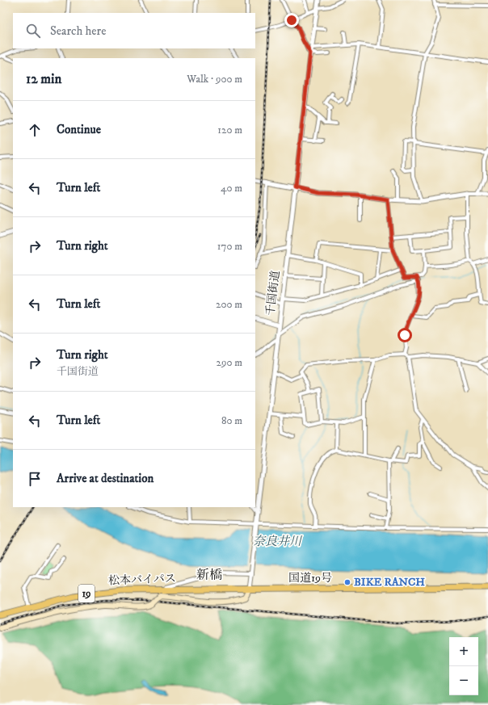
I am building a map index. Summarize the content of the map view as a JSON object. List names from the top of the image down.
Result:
{
  "streets": {
    "highway": ["国道19号", "松本バイパス", "19"],
    "street": ["千国街道"]
  },
  "crossings": [
    ["千国街道", "国道19号"],
    ["千国街道", "松本バイパス"],
    ["国道19号", "松本バイパス"]
  ],
  "districts": ["新橋"],
  "water": ["奈良井川"],
  "places": ["BIKE RANCH"],
  "page": {
    "search": "Search here",
    "heading": ["12 min", "Walk · 900 m"],
    "list": [
      ["Continue", "120 m"],
      ["Turn left", "40 m"],
      ["Turn right", "170 m"],
      ["Turn left", "200 m"],
      ["Turn right", "千国街道", "290 m"],
      ["Turn left", "80 m"],
      "Arrive at destination"
    ],
    "map_buttons": ["+", "−"]
  }
}
